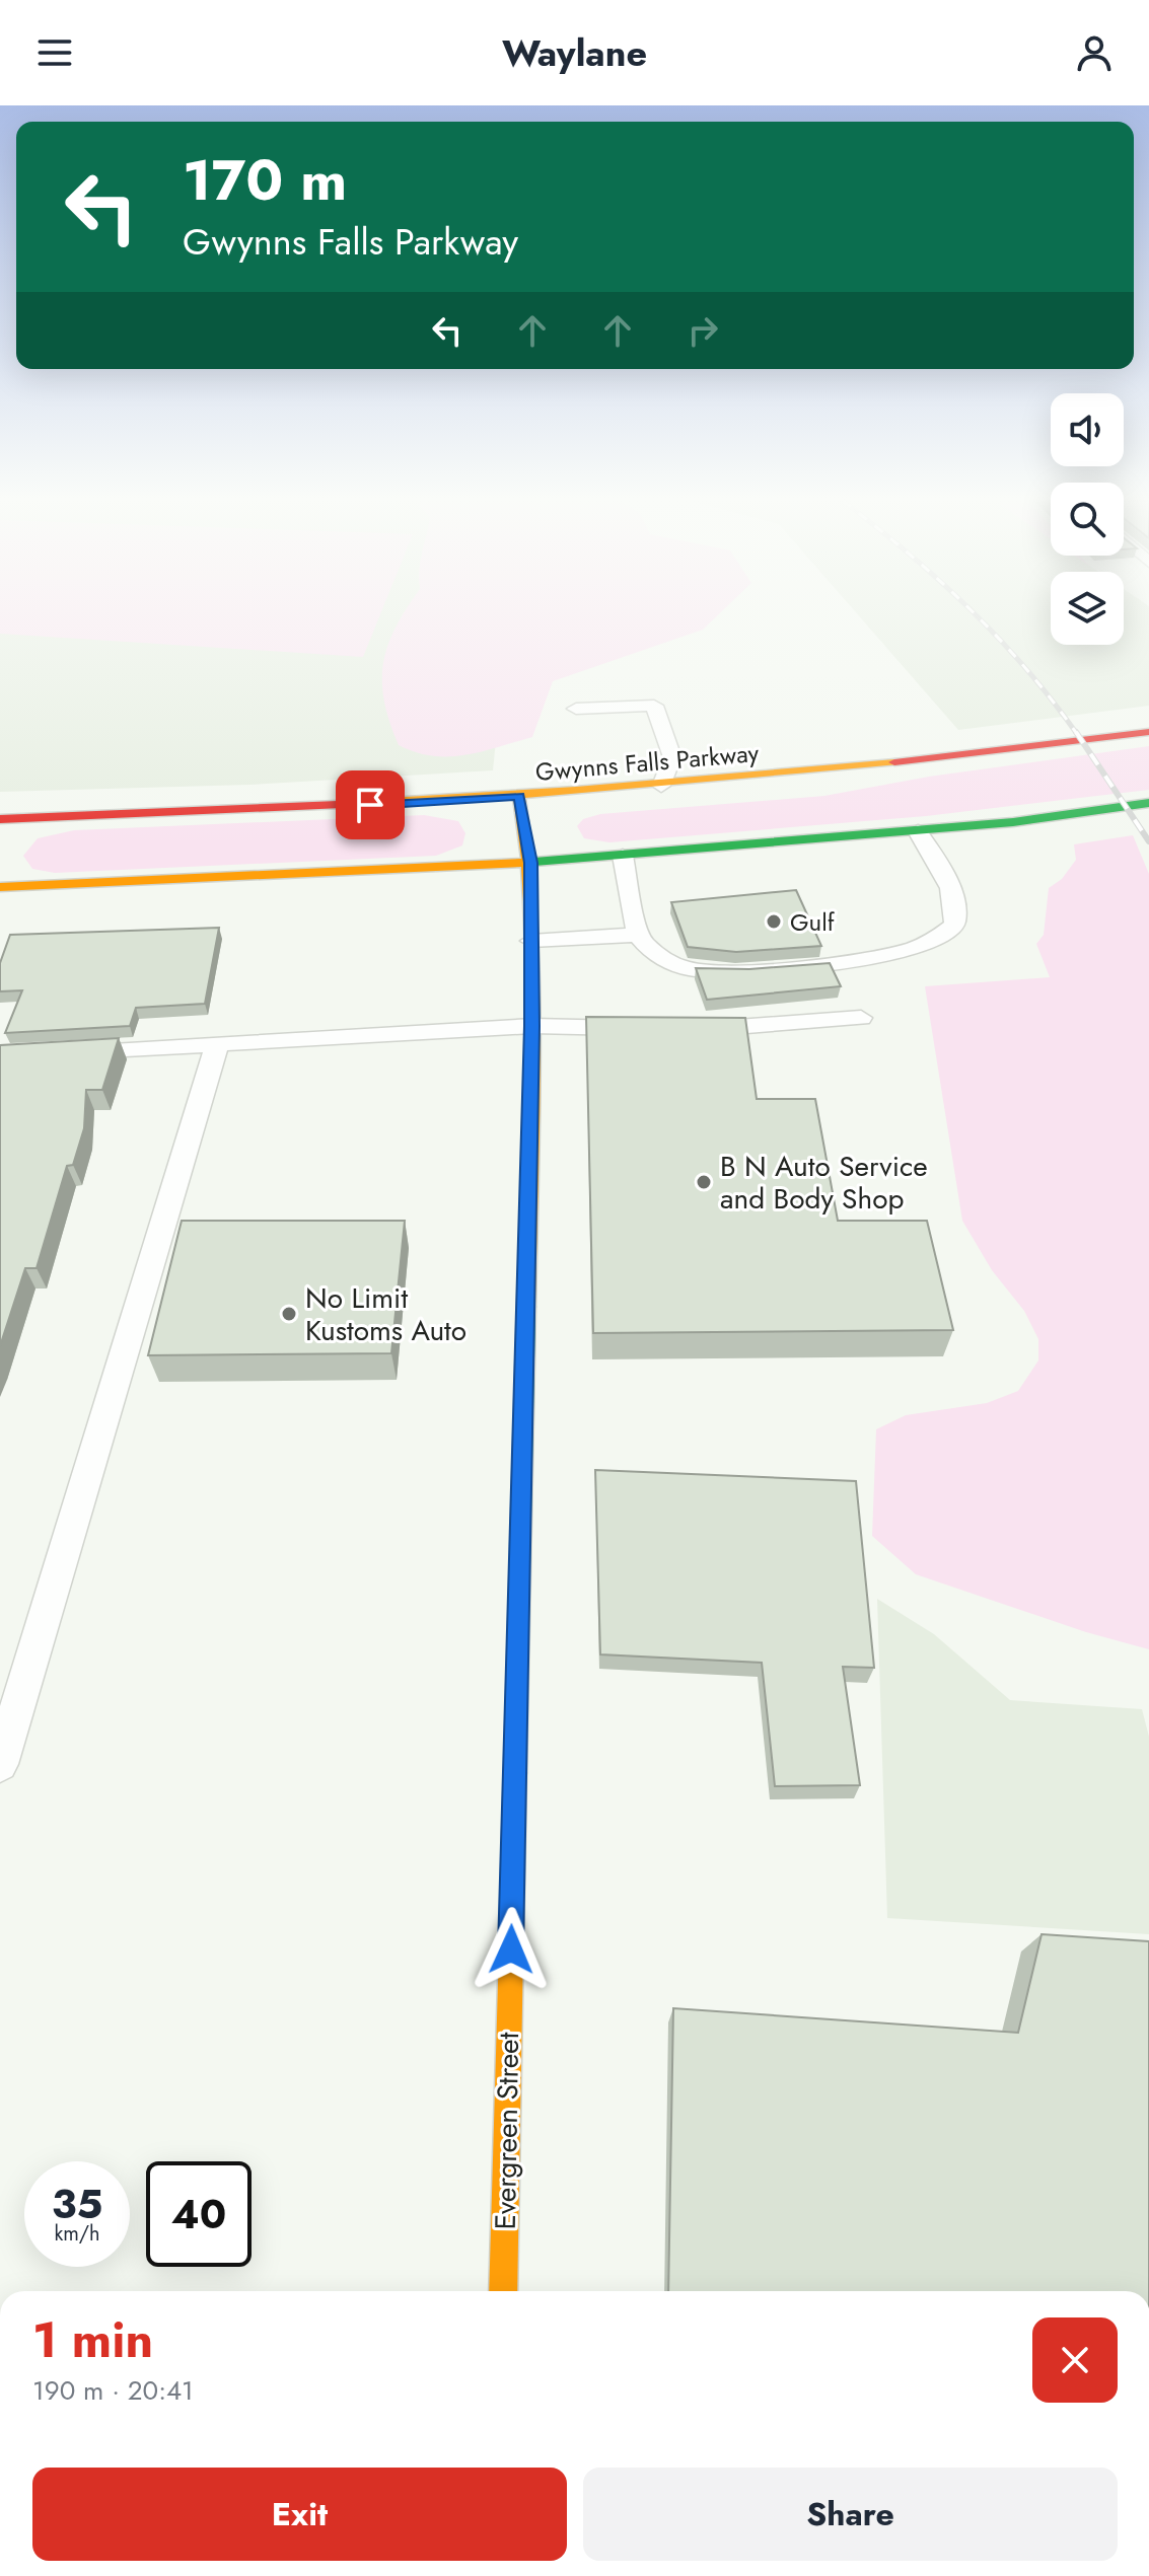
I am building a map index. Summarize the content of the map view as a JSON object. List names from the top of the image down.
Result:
{
  "streets": {
    "main road": ["Gwynns Falls Parkway", "Evergreen Street"]
  },
  "crossings": [
    ["Gwynns Falls Parkway", "Evergreen Street"]
  ],
  "places": ["Gulf", "B N Auto Service and Body Shop", "No Limit Kustoms Auto"],
  "page": {
    "header": "Waylane",
    "turn": ["170 m", "Gwynns Falls Parkway"],
    "speed": "35 km/h",
    "limit": "40",
    "heading": ["1 min", "190 m · 20:41"],
    "buttons": ["Exit", "Share"]
  }
}
